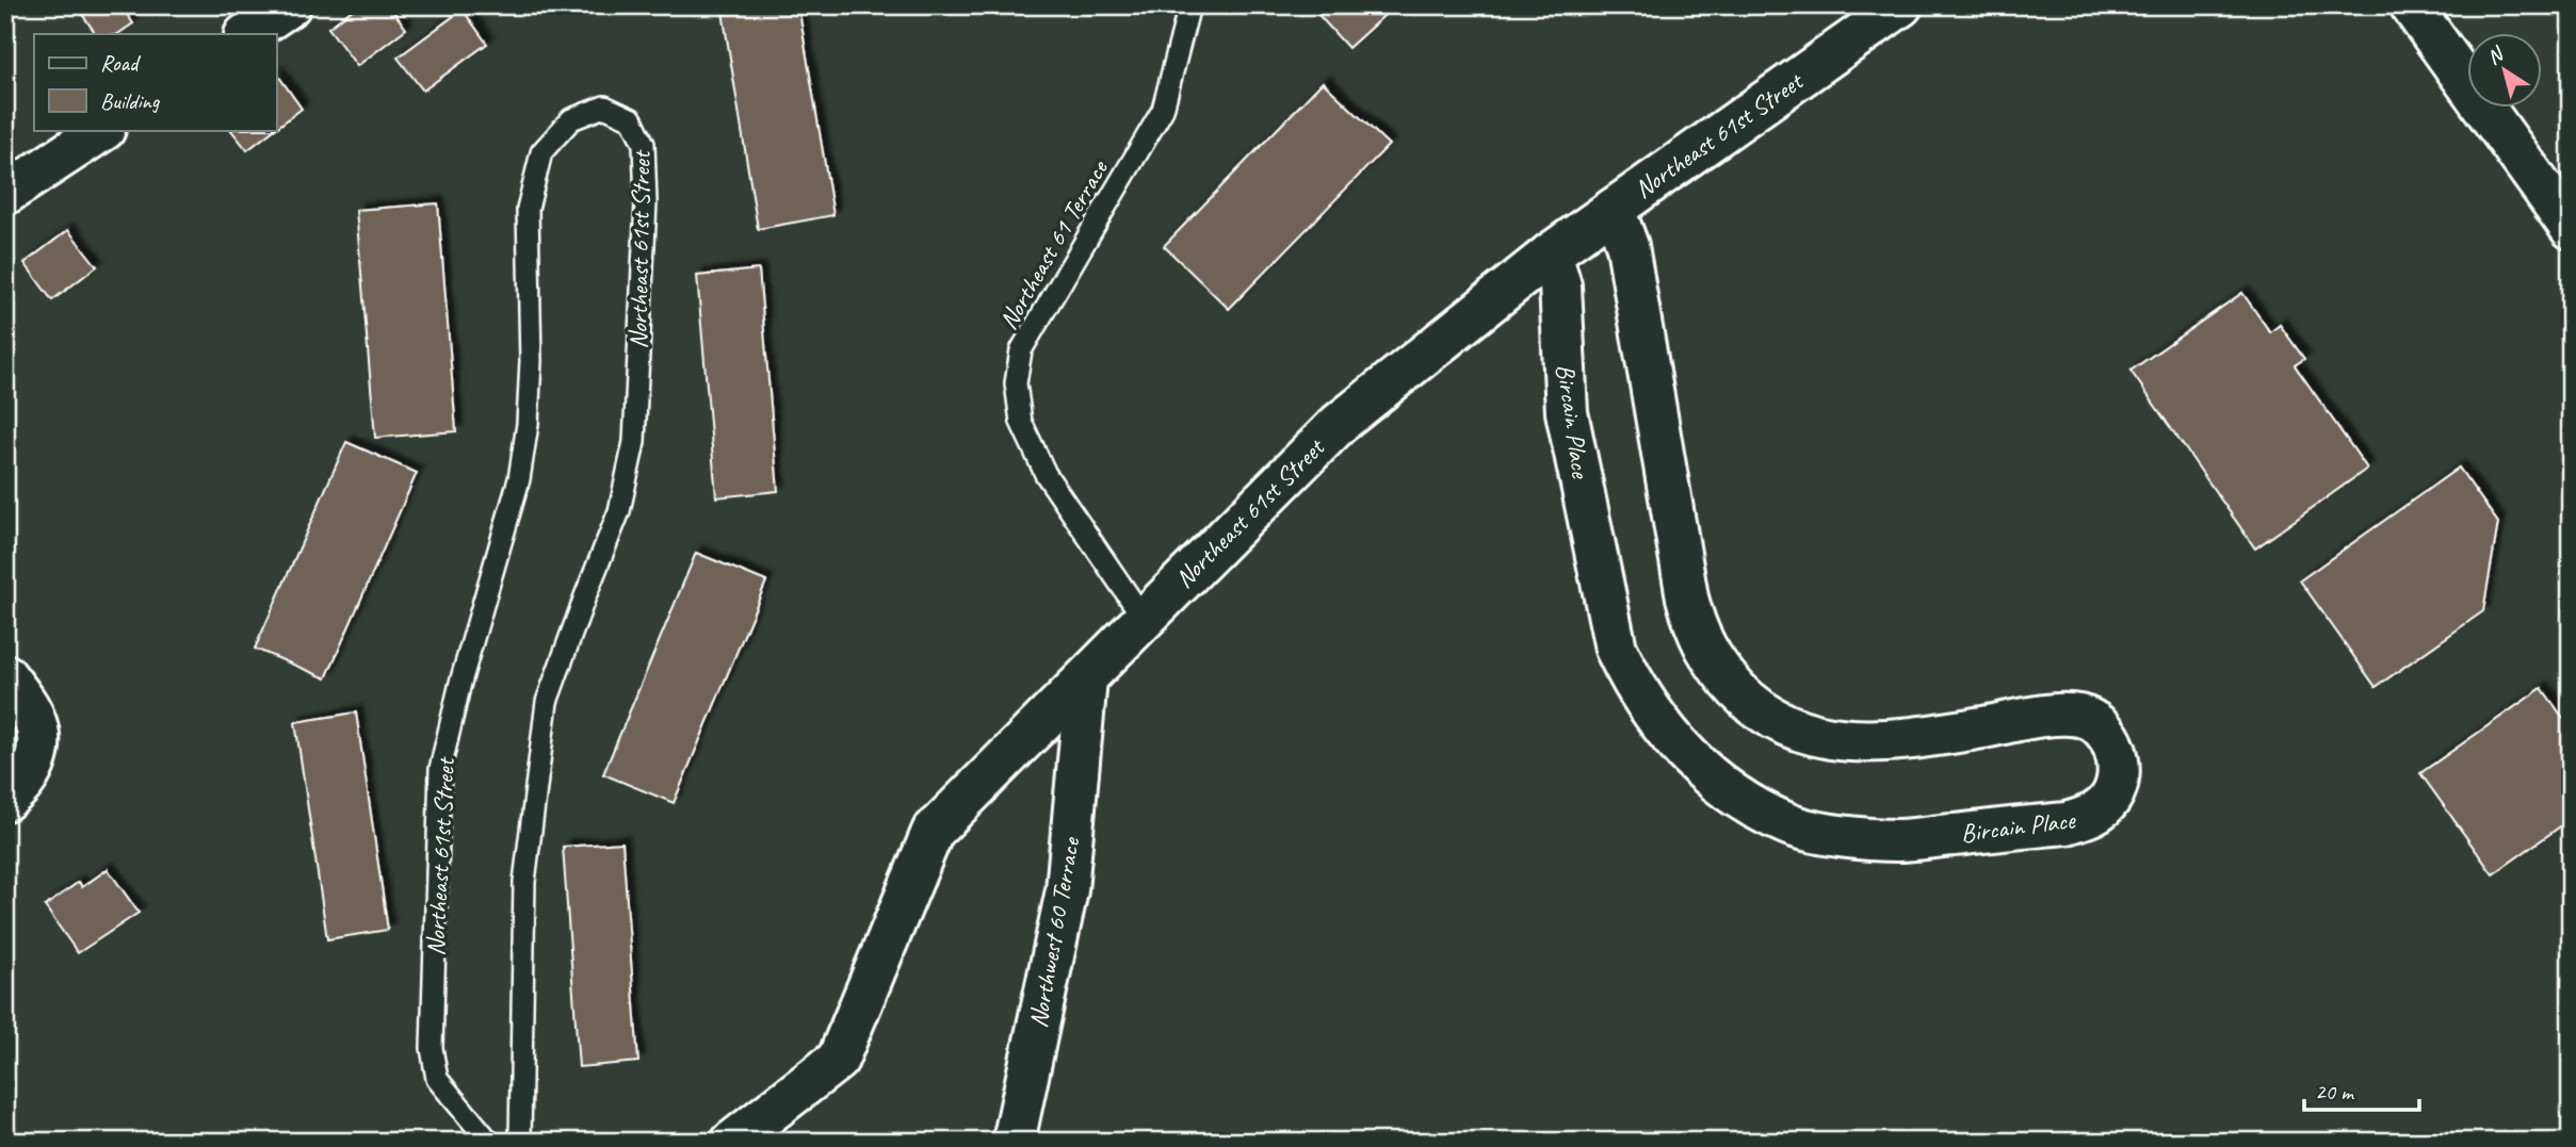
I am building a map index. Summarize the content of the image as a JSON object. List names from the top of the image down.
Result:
{
  "streets": {
    "street": ["Northeast 61st Street", "Bircain Place", "Northwest 60 Terrace"],
    "lane": ["Northeast 61 Terrace"]
  },
  "crossings": [
    ["Northeast 61st Street", "Northeast 61 Terrace"],
    ["Northeast 61st Street", "Bircain Place"],
    ["Northeast 61st Street", "Northwest 60 Terrace"]
  ],
  "legend": ["Road", "Building"],
  "scale_bar": "20 m",
  "north": "top left"
}
